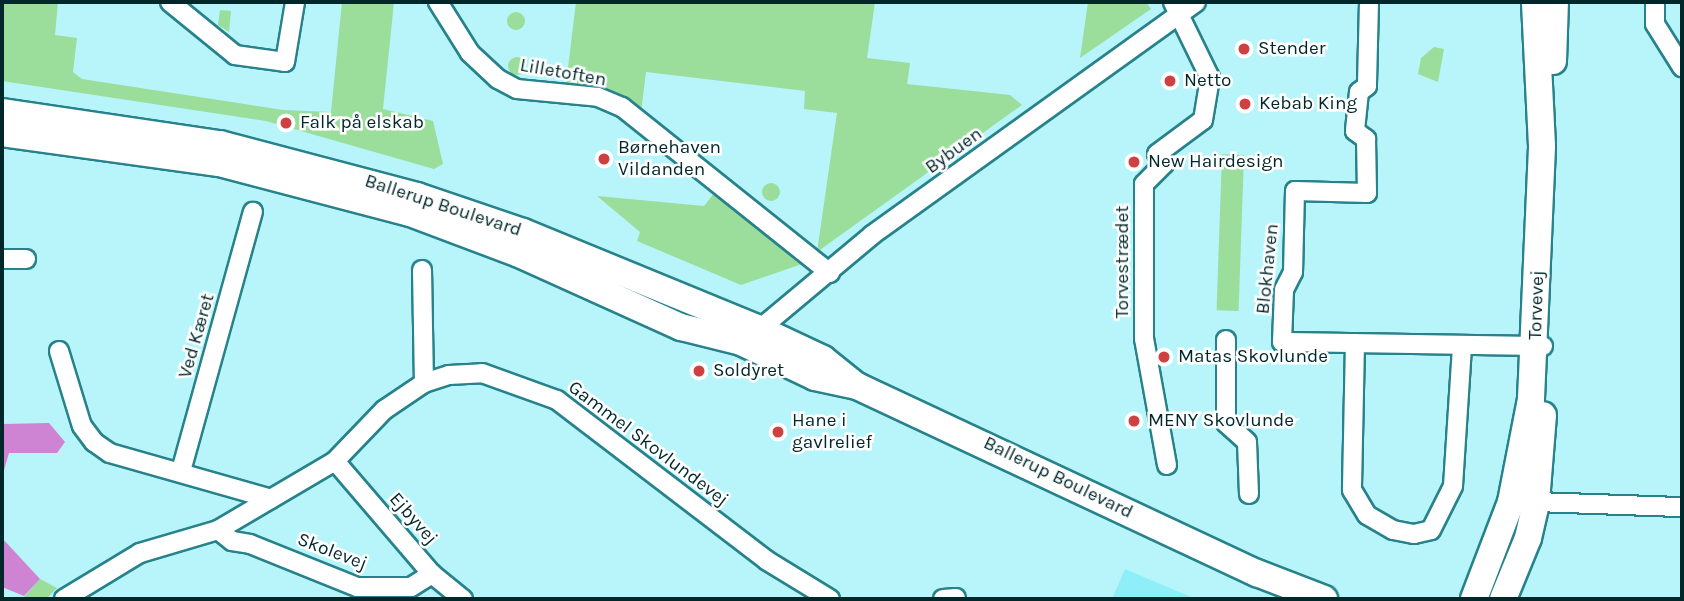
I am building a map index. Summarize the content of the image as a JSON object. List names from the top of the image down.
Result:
{
  "streets": {
    "street": [
      "Lilletoften",
      "Bybuen",
      "Ballerup Boulevard",
      "Torvestrædet",
      "Blokhaven",
      "Torvevej",
      "Ved Kæret",
      "Gammel Skovlundevej",
      "Ejbyvej",
      "Skolevej"
    ]
  },
  "crossings": [
    ["Lilletoften", "Bybuen"],
    ["Bybuen", "Ballerup Boulevard"],
    ["Bybuen", "Torvestrædet"],
    ["Blokhaven", "Torvevej"],
    ["Gammel Skovlundevej", "Ejbyvej"],
    ["Gammel Skovlundevej", "Skolevej"],
    ["Ejbyvej", "Skolevej"]
  ],
  "places": [
    "Stender",
    "Netto",
    "Kebab King",
    "Falk på elskab",
    "Børnehaven Vildanden",
    "New Hairdesign",
    "Matas Skovlunde",
    "Soldyret",
    "MENY Skovlunde",
    "Hane i gavlrelief"
  ]
}
